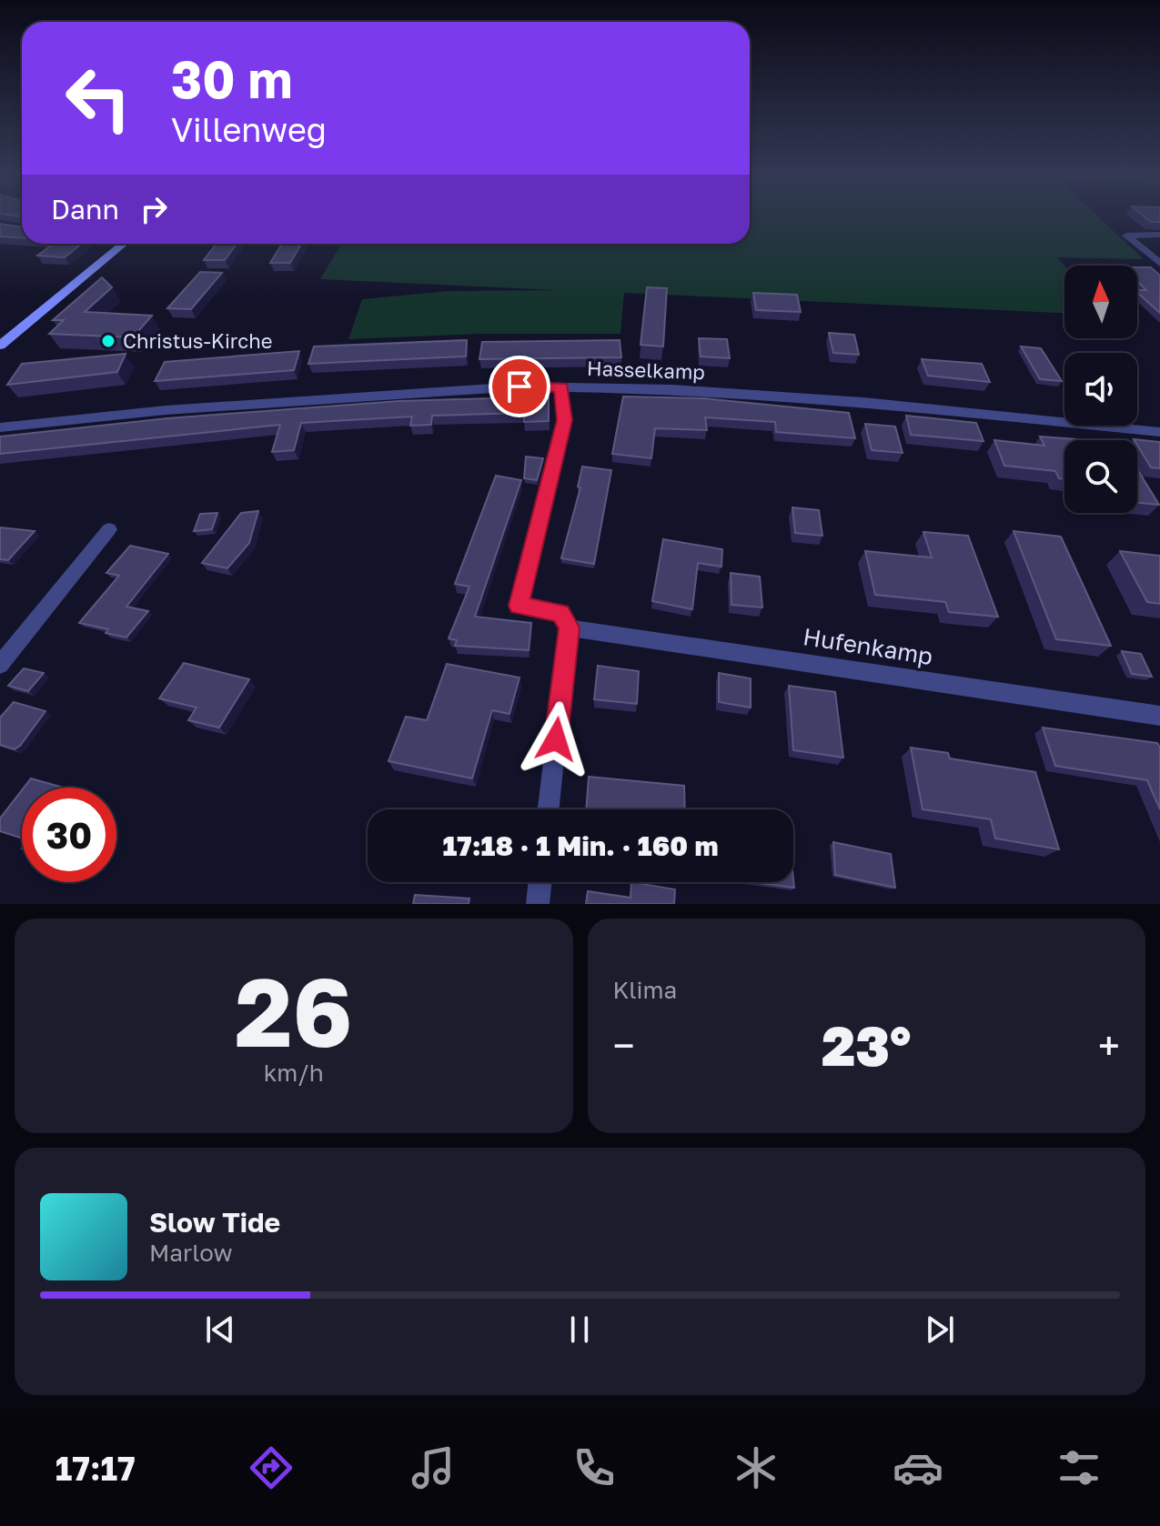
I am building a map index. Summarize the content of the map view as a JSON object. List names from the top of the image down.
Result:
{
  "streets": {
    "street": ["Hasselkamp", "Hufenkamp"]
  },
  "places": ["Christus-Kirche"],
  "north": "top",
  "page": {
    "turn": ["30 m", "Villenweg"],
    "then": "Dann",
    "limit": "30",
    "trip": "17:18 · 1 Min. · 160 m",
    "tile": [
      ["26", "km/h"],
      "Klima"
    ],
    "heat": ["−", "23°", "+"],
    "song": ["Slow Tide", "Marlow"],
    "tabs": "17:17"
  }
}
